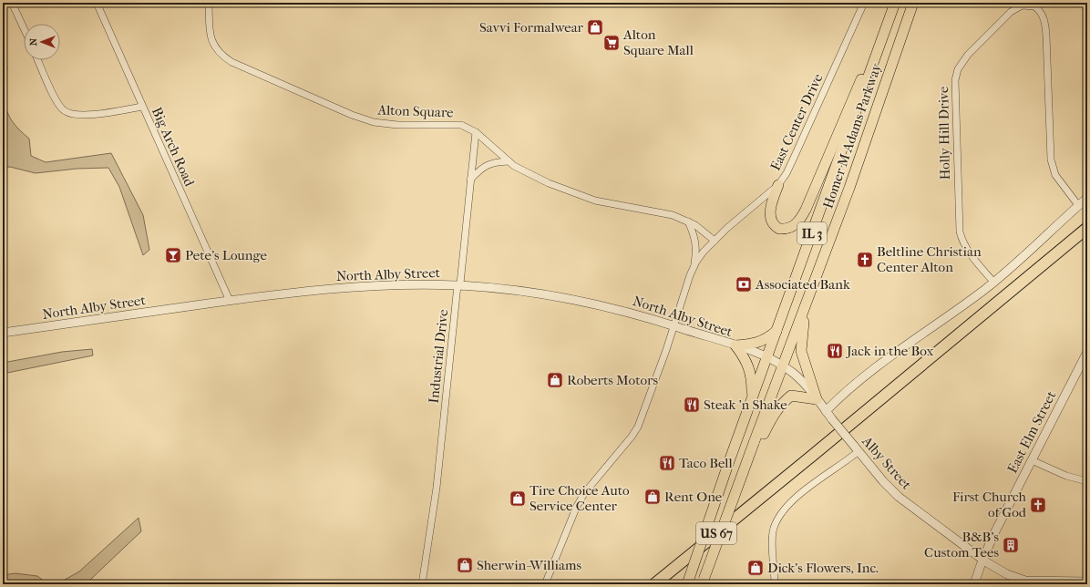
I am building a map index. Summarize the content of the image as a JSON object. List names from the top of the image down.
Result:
{
  "streets": {
    "highway": ["US 67"],
    "main road": ["Homer M Adams Parkway", "IL 3"],
    "street": [
      "Alton Square",
      "East Center Drive",
      "Holly Hill Drive",
      "Big Arch Road",
      "North Alby Street",
      "Industrial Drive",
      "East Elm Street",
      "Alby Street"
    ]
  },
  "crossings": [
    ["Alton Square", "East Center Drive"],
    ["Alton Square", "Industrial Drive"],
    ["East Center Drive", "North Alby Street"],
    ["Homer M Adams Parkway", "North Alby Street"],
    ["Homer M Adams Parkway", "Alby Street"],
    ["Big Arch Road", "North Alby Street"],
    ["North Alby Street", "Industrial Drive"],
    ["North Alby Street", "Alby Street"],
    ["East Elm Street", "Alby Street"]
  ],
  "places": {
    "shop": [
      "Savvi Formalwear",
      "Roberts Motors",
      "Rent One",
      "Tire Choice Auto Service Center",
      "Sherwin-Williams",
      "Dick's Flowers, Inc."
    ],
    "supermarket": ["Alton Square Mall"],
    "bar": ["Pete's Lounge"],
    "church": ["Beltline Christian Center Alton", "First Church of God"],
    "bank": ["Associated Bank"],
    "restaurant": ["Jack in the Box", "Steak 'n Shake", "Taco Bell"],
    "building": ["B&B's Custom Tees"]
  },
  "north": "left"
}
